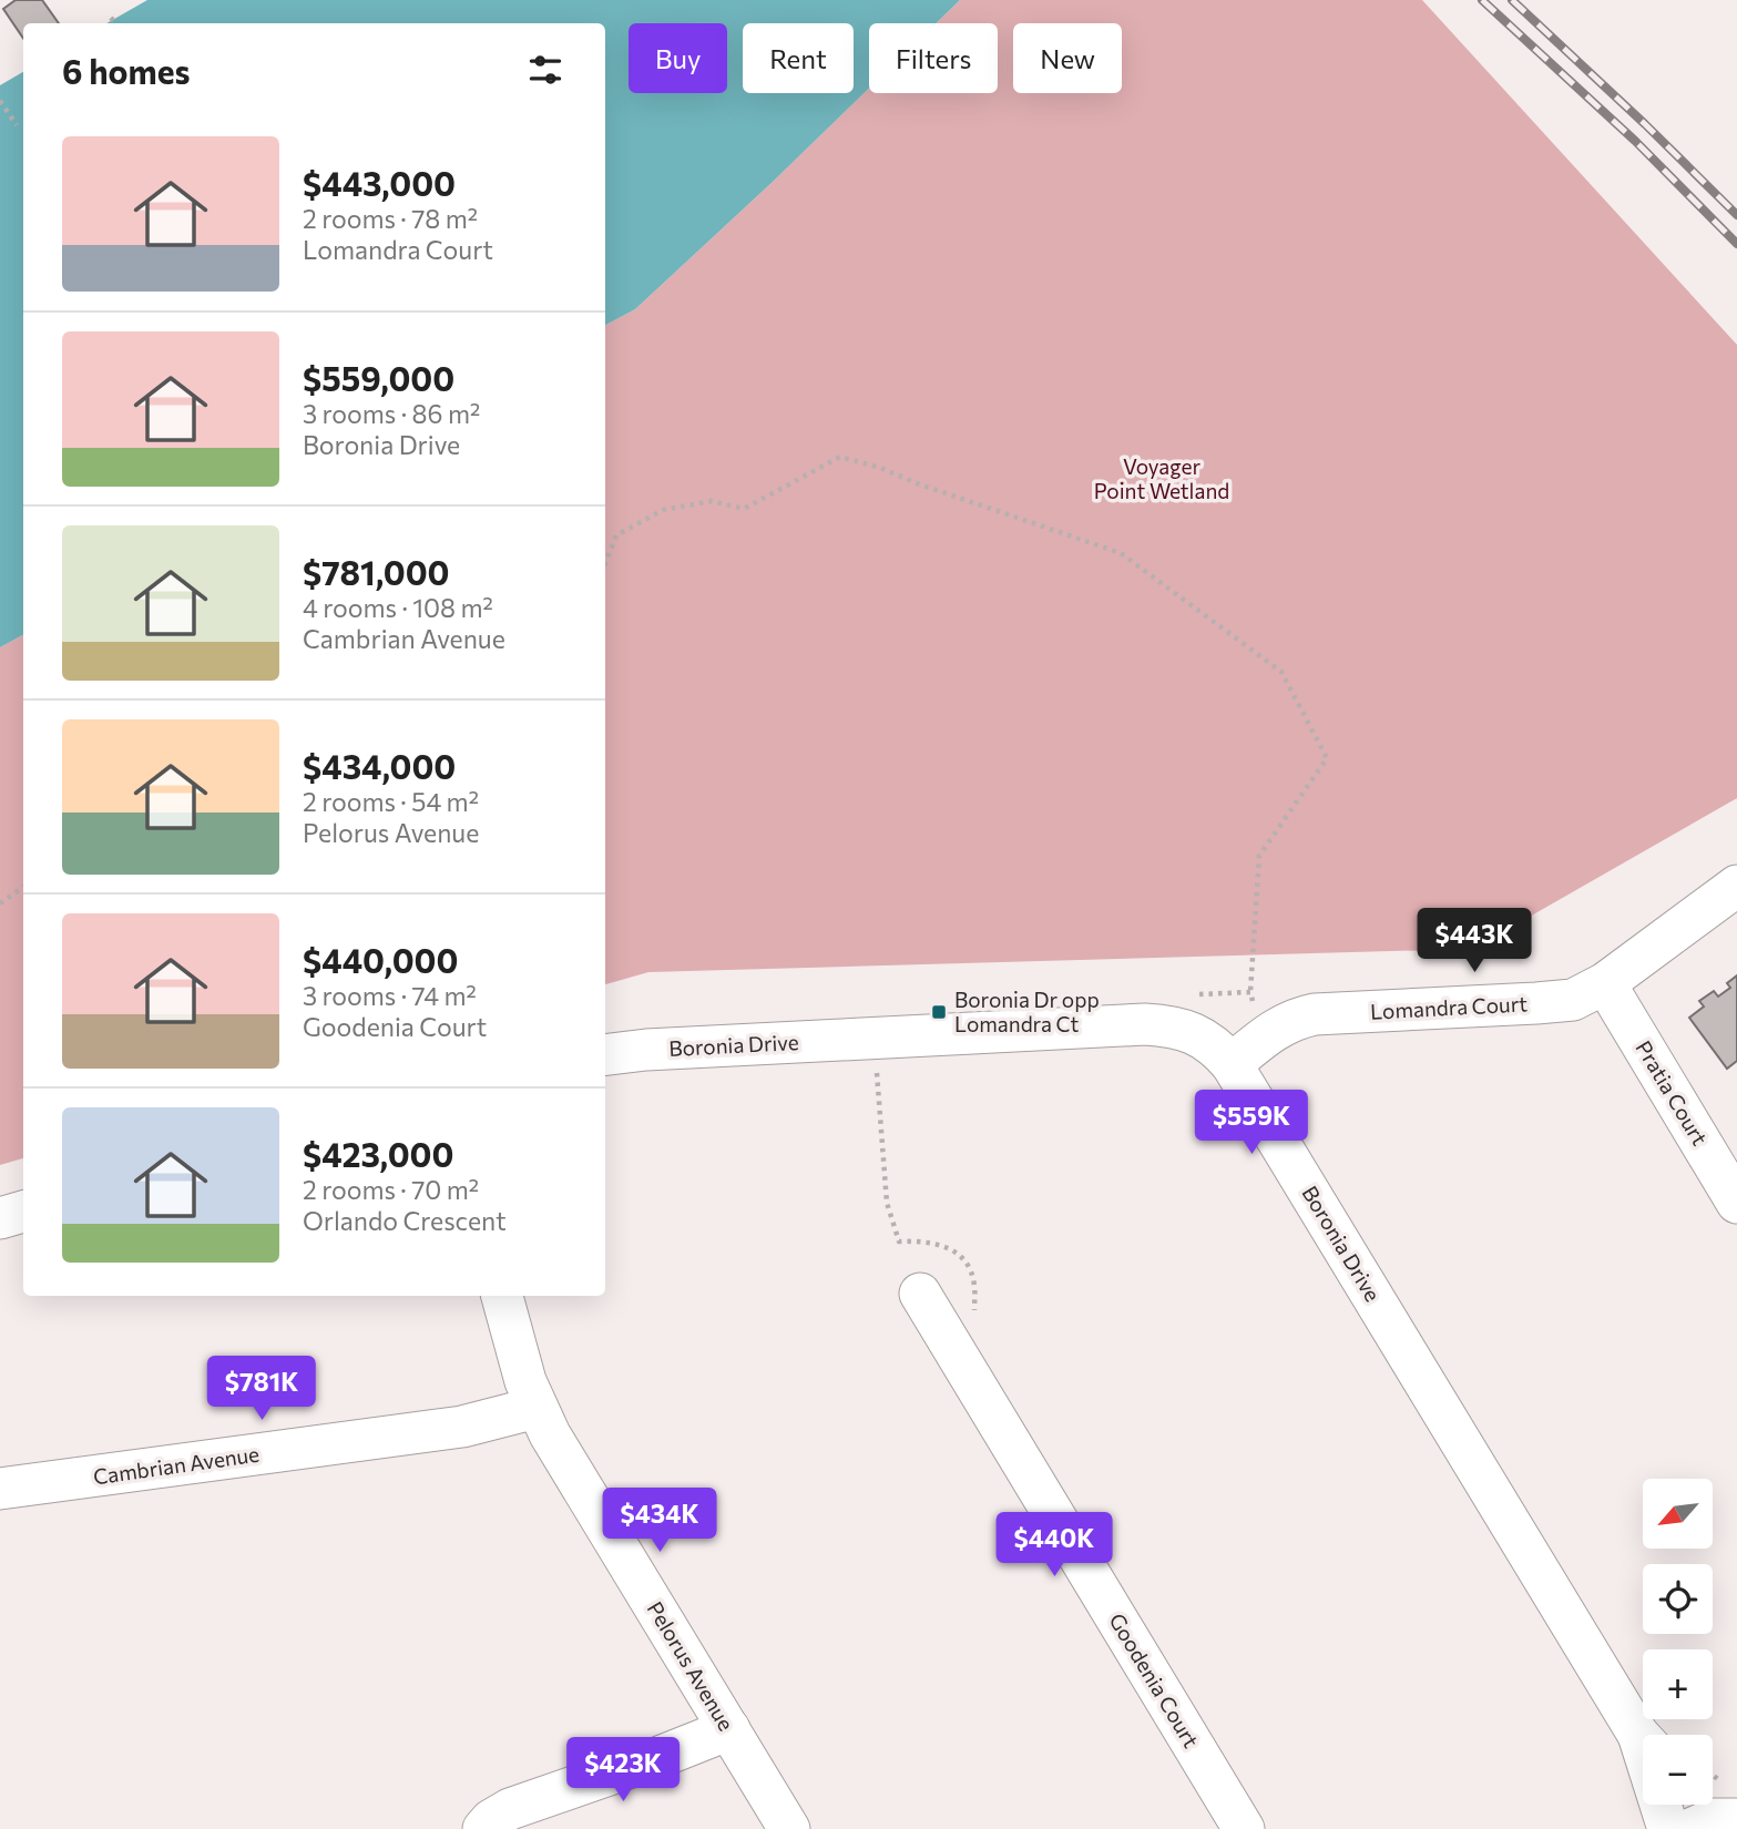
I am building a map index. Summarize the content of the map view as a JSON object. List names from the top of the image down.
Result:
{
  "streets": {
    "street": [
      "Lomandra Court",
      "Boronia Drive",
      "Pratia Court",
      "Cambrian Avenue",
      "Pelorus Avenue",
      "Goodenia Court"
    ]
  },
  "crossings": [
    ["Lomandra Court", "Boronia Drive"],
    ["Lomandra Court", "Pratia Court"],
    ["Cambrian Avenue", "Pelorus Avenue"]
  ],
  "parks": ["Voyager Point Wetland"],
  "places": {
    "transit": ["Boronia Dr opp Lomandra Ct"]
  },
  "north": "bottom left",
  "page": {
    "chip": [
      "Buy",
      "Rent",
      "Filters",
      "New"
    ],
    "heading": "6 homes",
    "list": [
      {
        "name": "$443,000",
        "note": "2 rooms · 78 m² · Lomandra Court"
      },
      {
        "name": "$559,000",
        "note": "3 rooms · 86 m² · Boronia Drive"
      },
      {
        "name": "$781,000",
        "note": "4 rooms · 108 m² · Cambrian Avenue"
      },
      {
        "name": "$434,000",
        "note": "2 rooms · 54 m² · Pelorus Avenue"
      },
      {
        "name": "$440,000",
        "note": "3 rooms · 74 m² · Goodenia Court"
      },
      {
        "name": "$423,000",
        "note": "2 rooms · 70 m² · Orlando Crescent"
      }
    ],
    "price": [
      "$443K",
      "$559K",
      "$781K",
      "$434K",
      "$440K",
      "$423K"
    ],
    "map_buttons": ["+", "−"]
  }
}
